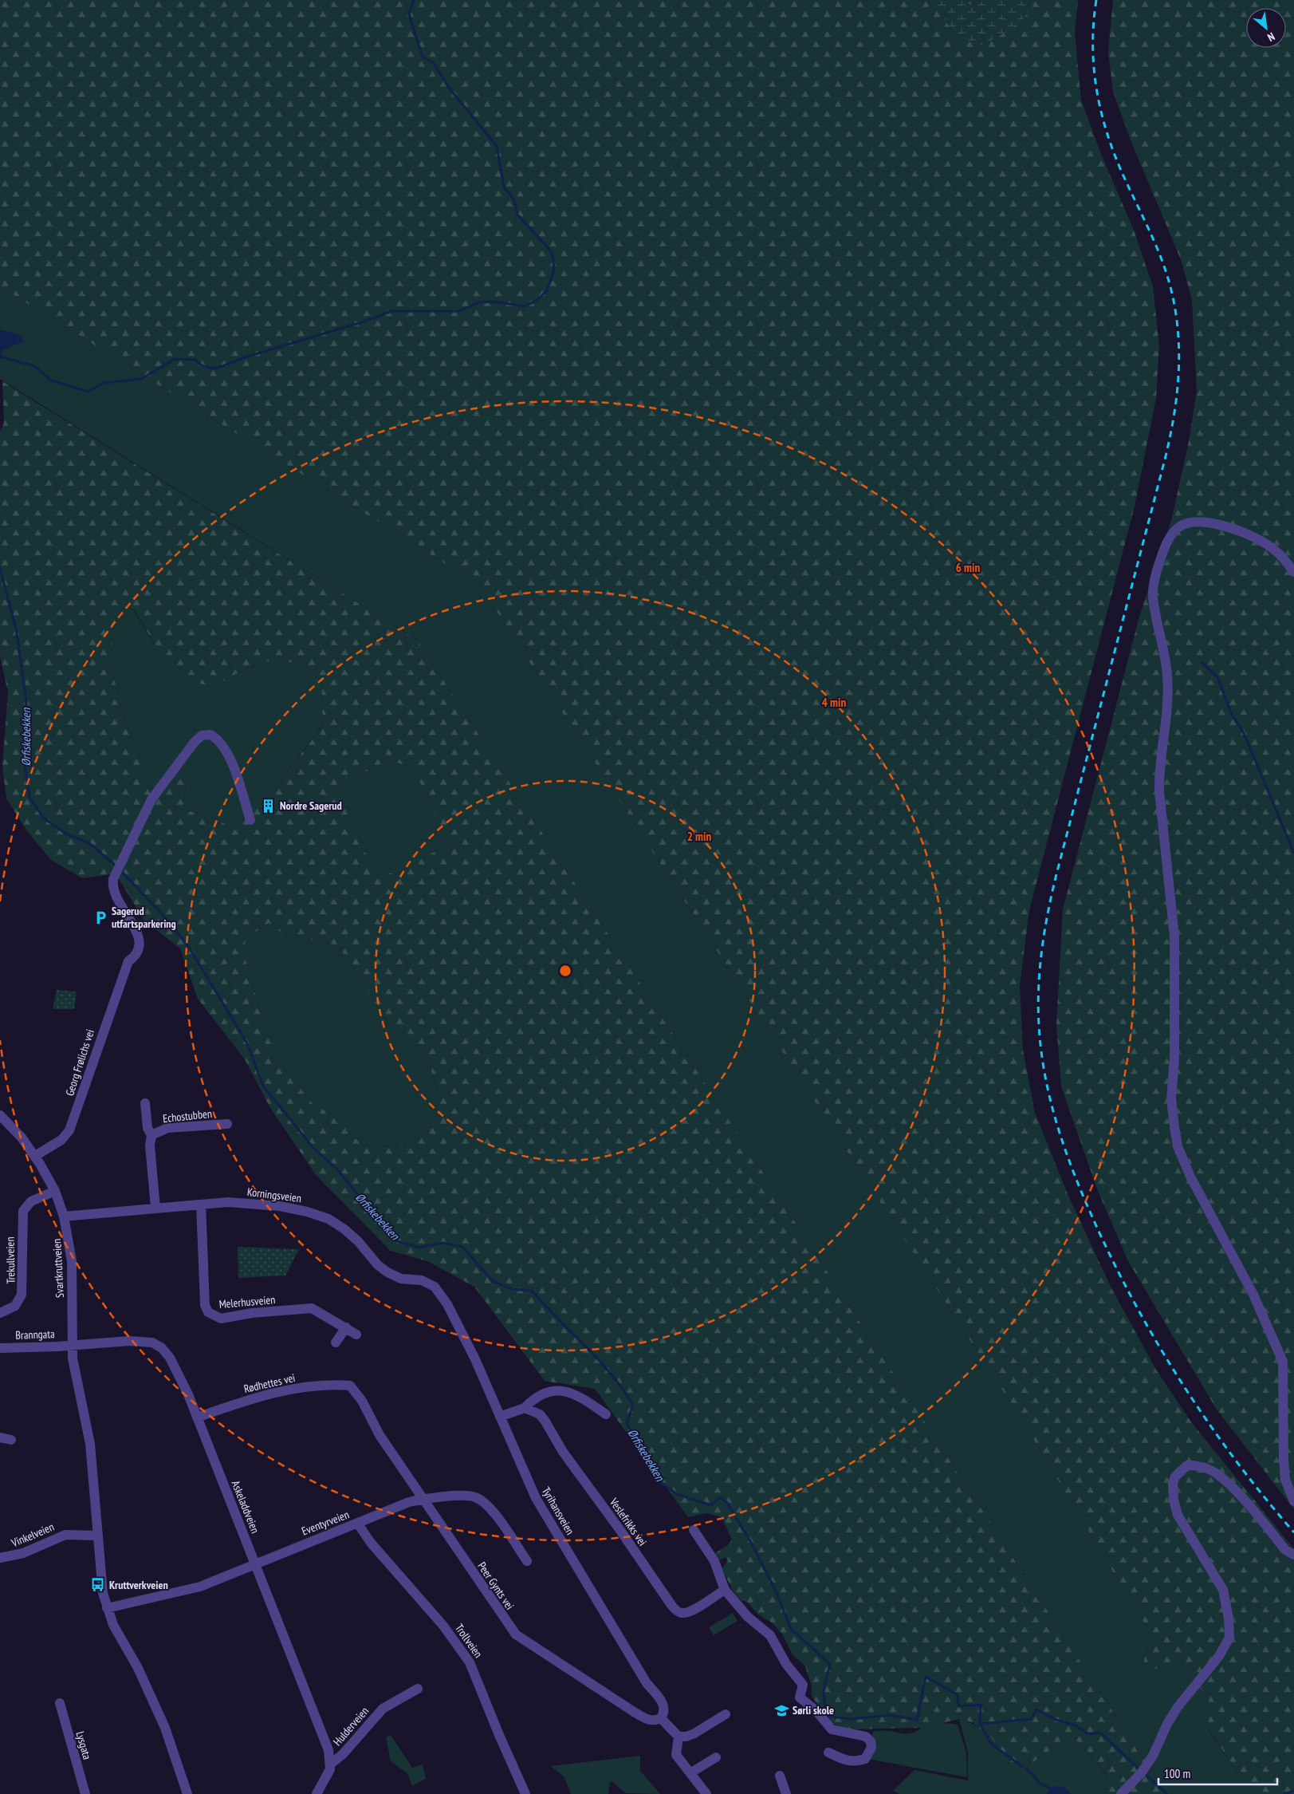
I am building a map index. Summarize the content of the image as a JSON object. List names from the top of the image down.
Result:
{
  "streets": {
    "street": [
      "Georg Frølichs vei",
      "Echostubben",
      "Korningsveien",
      "Trekullveien",
      "Svartkruttveien",
      "Melerhusveien",
      "Branngata",
      "Rødhettes vei",
      "Askeladdveien",
      "Tyrihansveien",
      "Veslefrikks vei",
      "Eventyrveien",
      "Vinkelveien",
      "Peer Gynts vei",
      "Trollveien",
      "Hulderveien",
      "Lysgata"
    ]
  },
  "crossings": [
    ["Georg Frølichs vei", "Svartkruttveien"],
    ["Echostubben", "Korningsveien"],
    ["Korningsveien", "Svartkruttveien"],
    ["Korningsveien", "Melerhusveien"],
    ["Korningsveien", "Tyrihansveien"],
    ["Trekullveien", "Svartkruttveien"],
    ["Svartkruttveien", "Branngata"],
    ["Svartkruttveien", "Askeladdveien"],
    ["Branngata", "Askeladdveien"],
    ["Rødhettes vei", "Askeladdveien"],
    ["Rødhettes vei", "Peer Gynts vei"],
    ["Askeladdveien", "Eventyrveien"],
    ["Askeladdveien", "Hulderveien"],
    ["Tyrihansveien", "Peer Gynts vei"],
    ["Eventyrveien", "Peer Gynts vei"],
    ["Eventyrveien", "Trollveien"]
  ],
  "water": ["Ørfiskebekken"],
  "places": {
    "building": ["Nordre Sagerud"],
    "parking": ["Sagerud utfartsparkering"],
    "bus stop": ["Kruttverkveien"],
    "school or university": ["Sørli skole"]
  },
  "scale_bar": "100 m",
  "north": "bottom right",
  "rings": ["6 min", "4 min", "2 min"]
}
